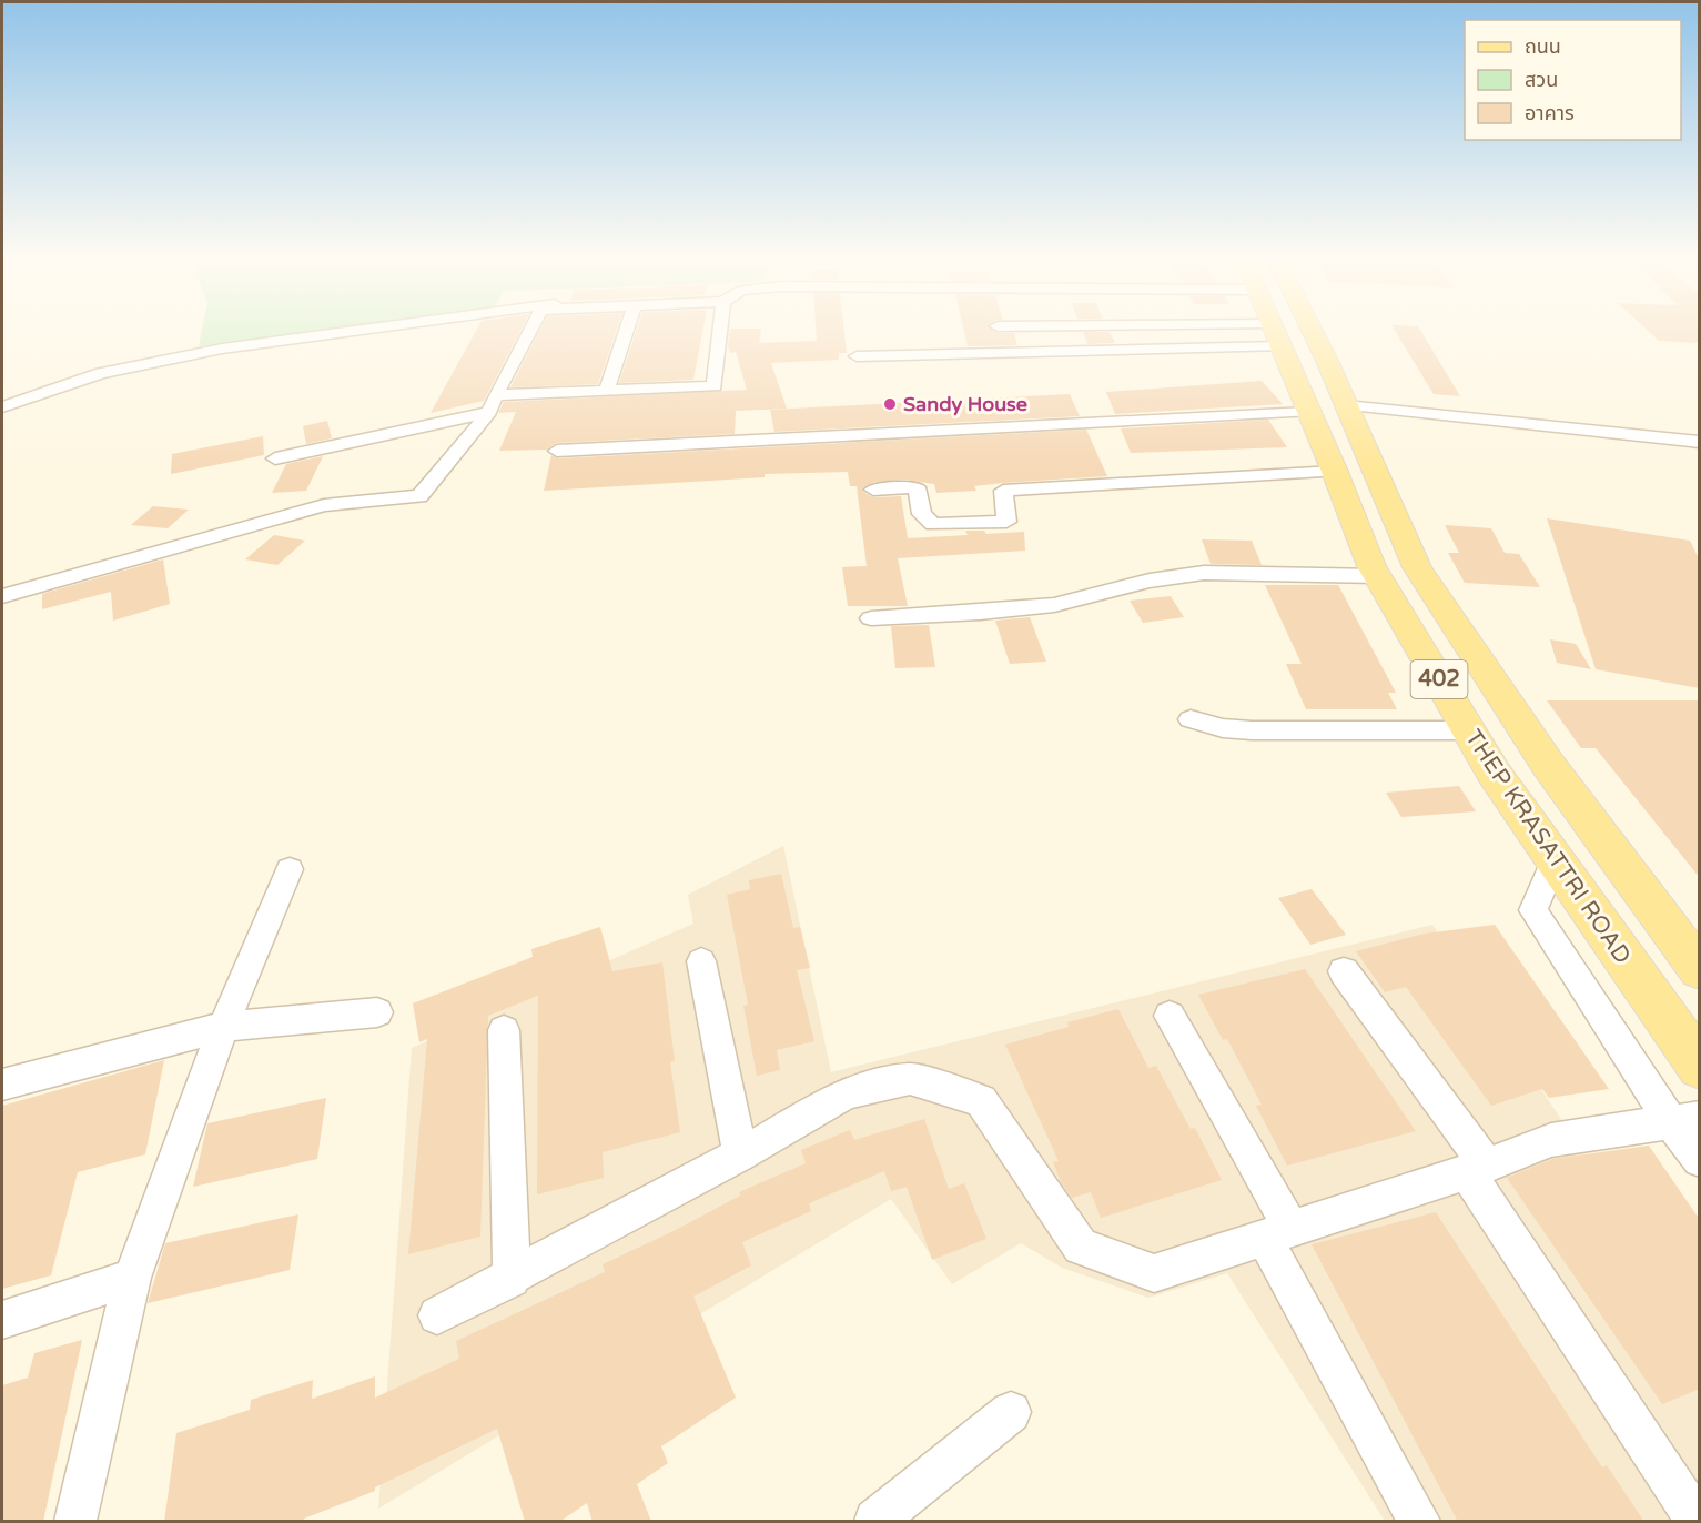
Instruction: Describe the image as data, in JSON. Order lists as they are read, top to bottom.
{
  "streets": {
    "main road": ["402", "THEP KRASATTRI ROAD"]
  },
  "places": ["Sandy House"],
  "legend": ["ถนน", "สวน", "อาคาร"]
}
